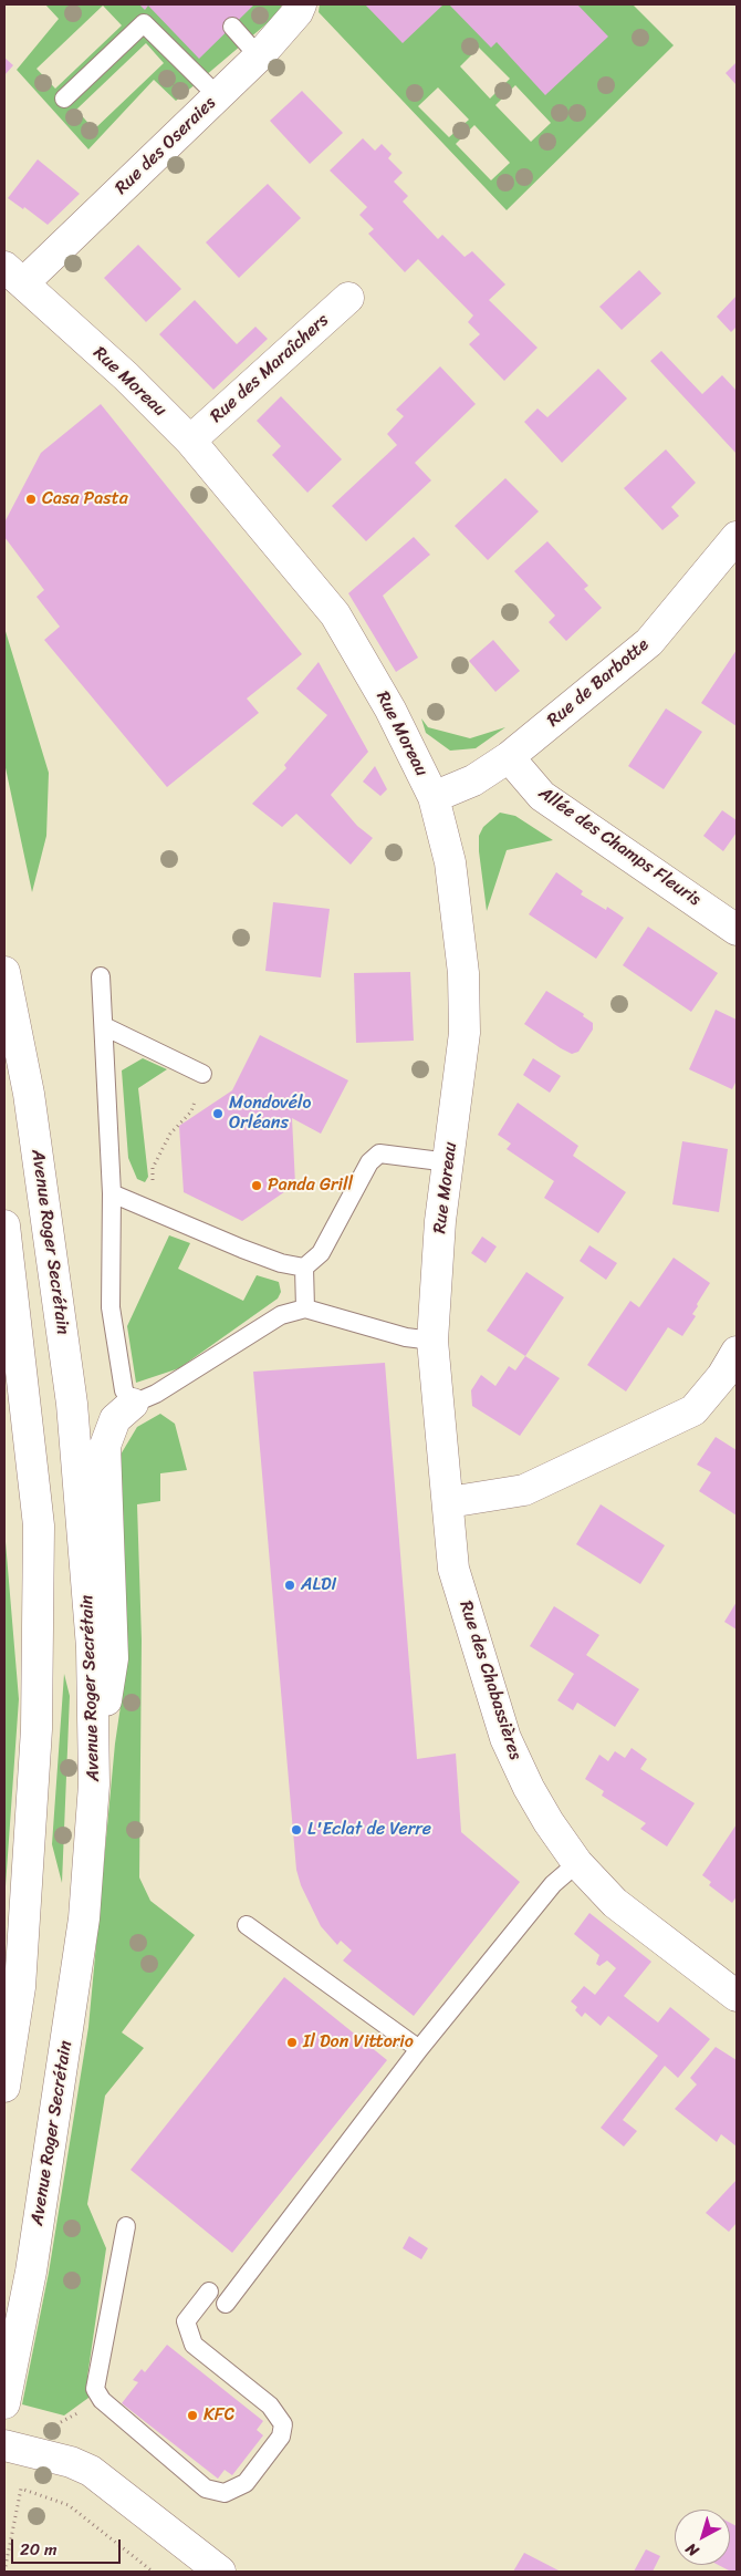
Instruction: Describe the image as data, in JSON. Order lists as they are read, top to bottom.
{
  "streets": {
    "street": [
      "Rue des Oseraies",
      "Rue des Maraîchers",
      "Rue Moreau",
      "Rue de Barbotte",
      "Allée des Champs Fleuris",
      "Avenue Roger Secrétain",
      "Rue des Chabassières"
    ]
  },
  "crossings": [
    ["Rue des Oseraies", "Rue Moreau"],
    ["Rue des Maraîchers", "Rue Moreau"],
    ["Rue Moreau", "Rue de Barbotte"],
    ["Rue Moreau", "Rue des Chabassières"],
    ["Rue de Barbotte", "Allée des Champs Fleuris"]
  ],
  "places": [
    "Casa Pasta",
    "Mondovélo Orléans",
    "Panda Grill",
    "ALDI",
    "L'Eclat de Verre",
    "Il Don Vittorio",
    "KFC"
  ],
  "scale_bar": "20 m",
  "north": "bottom left"
}
